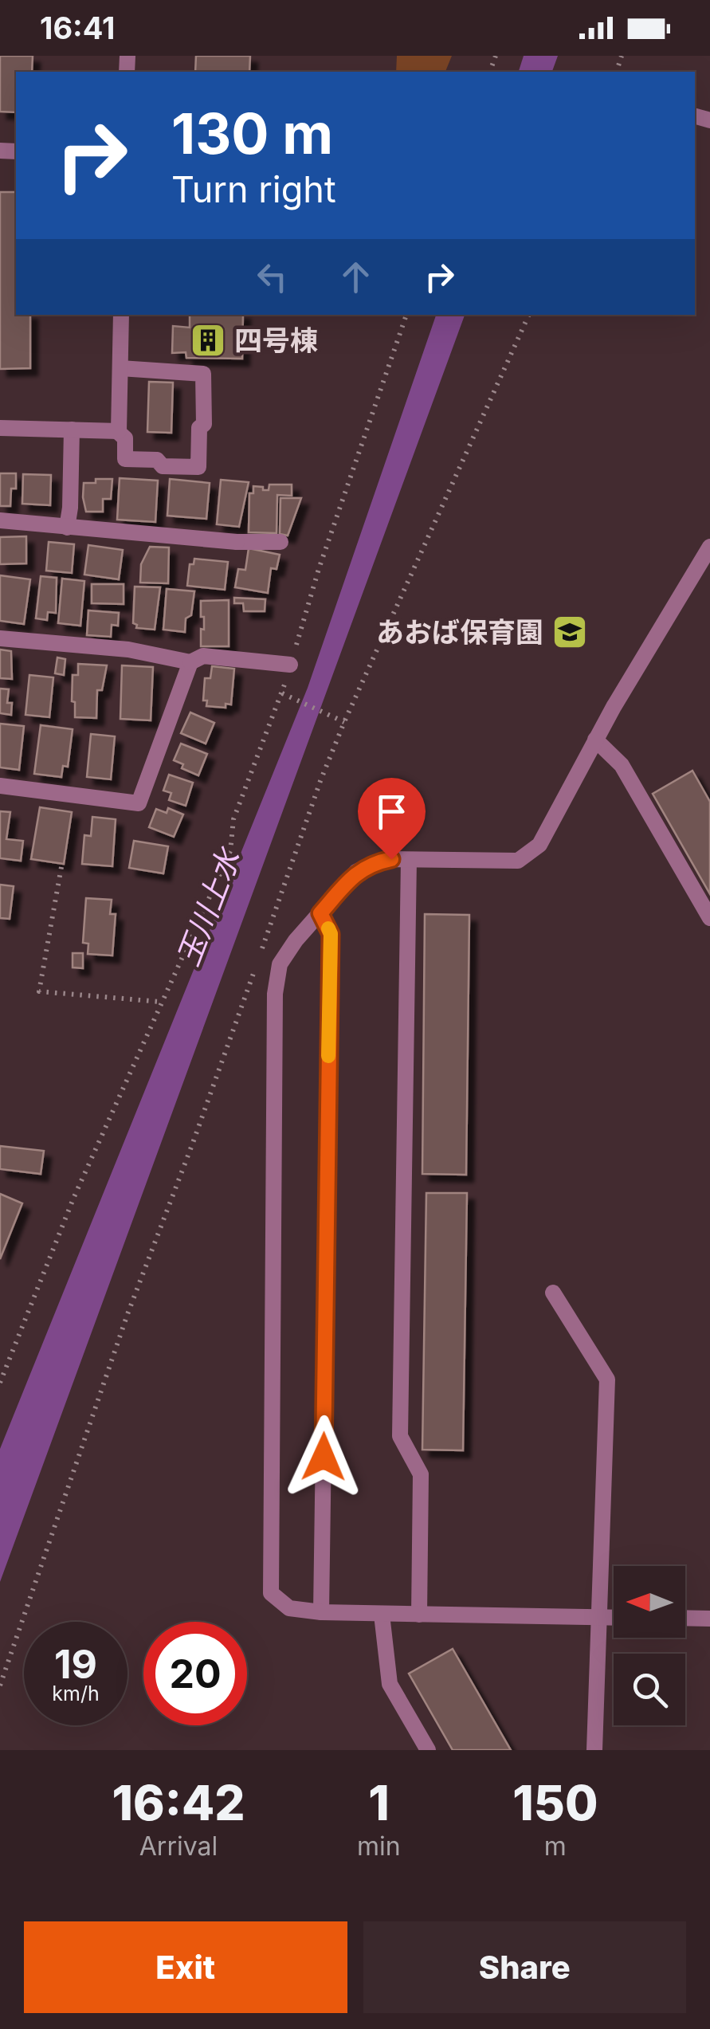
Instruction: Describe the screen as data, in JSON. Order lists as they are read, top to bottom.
{
  "water": ["玉川上水"],
  "places": {
    "building": ["四号棟"],
    "school or university": ["あおば保育園"]
  },
  "north": "left",
  "page": {
    "status": "16:41",
    "turn": ["130 m", "Turn right"],
    "speed": "19 km/h",
    "limit": "20",
    "eta": [
      "16:42",
      "Arrival",
      "1",
      "min",
      "150",
      "m"
    ],
    "buttons": ["Exit", "Share"]
  }
}
